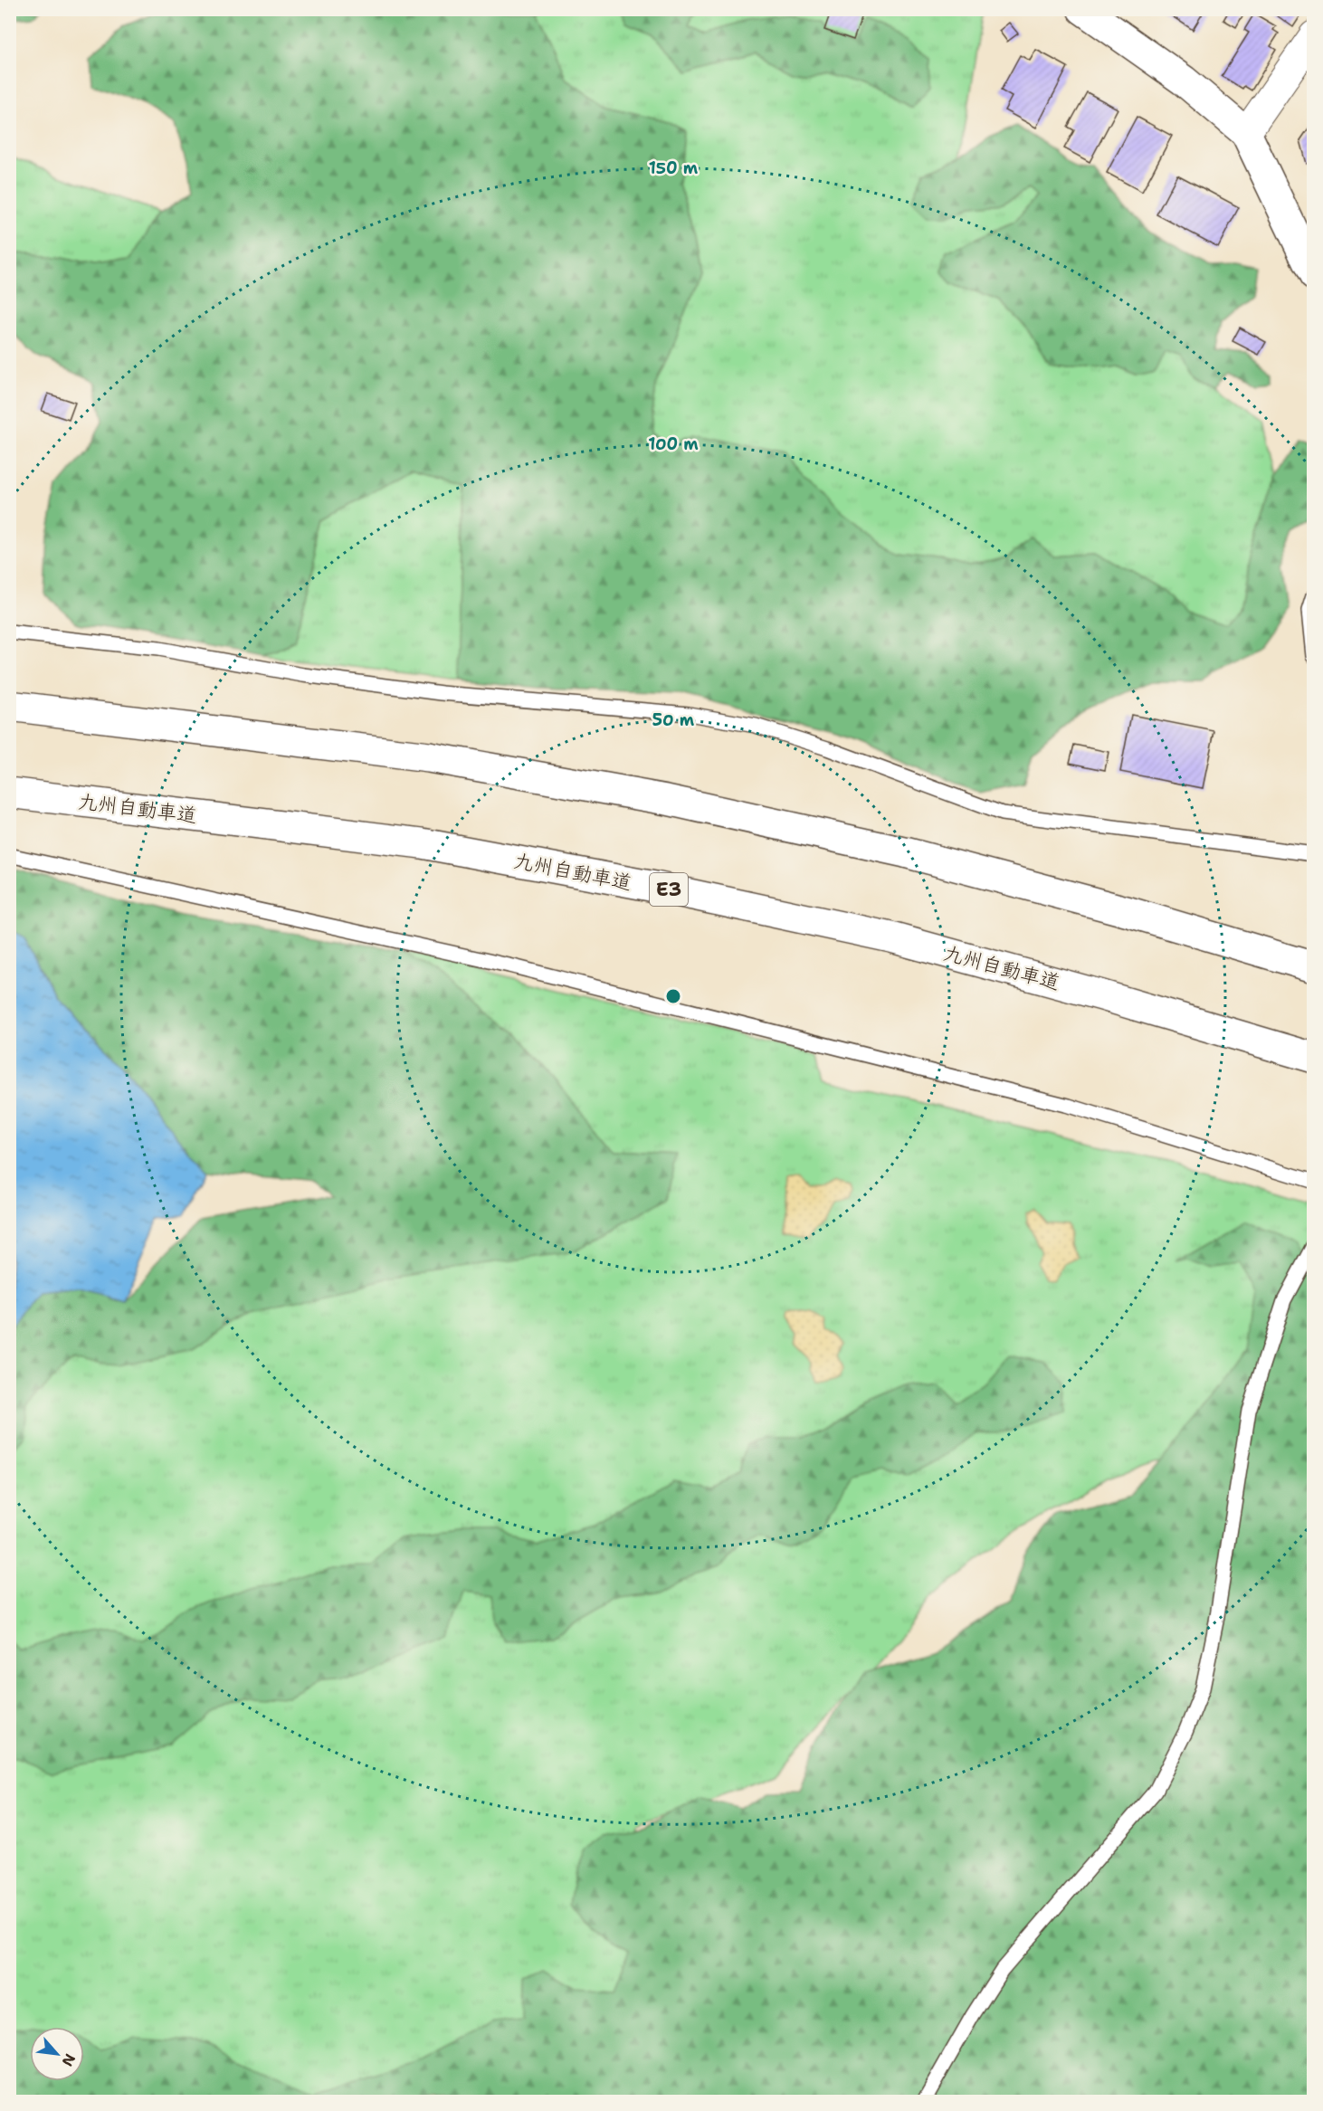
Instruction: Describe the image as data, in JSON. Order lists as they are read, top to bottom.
{
  "streets": {
    "main road": ["九州自動車道", "E3"]
  },
  "north": "bottom right",
  "rings": ["150 m", "100 m", "50 m"]
}
